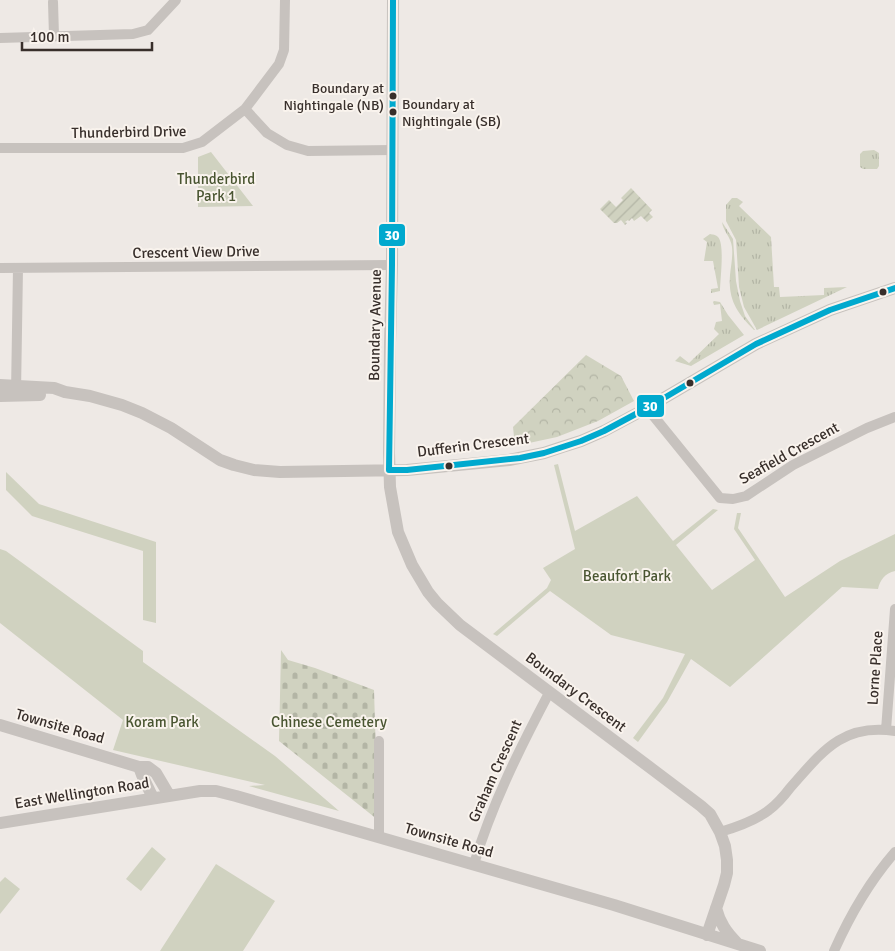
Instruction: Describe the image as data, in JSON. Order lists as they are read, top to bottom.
{
  "streets": {
    "street": [
      "Thunderbird Drive",
      "Crescent View Drive",
      "Boundary Avenue",
      "Dufferin Crescent",
      "Seafield Crescent",
      "Lorne Place",
      "Boundary Crescent",
      "Townsite Road",
      "Graham Crescent",
      "East Wellington Road"
    ]
  },
  "crossings": [
    ["Crescent View Drive", "Boundary Avenue"],
    ["Boundary Avenue", "Dufferin Crescent"],
    ["Boundary Avenue", "Boundary Crescent"],
    ["Dufferin Crescent", "Seafield Crescent"],
    ["Dufferin Crescent", "Boundary Crescent"],
    ["Boundary Crescent", "Townsite Road"],
    ["Boundary Crescent", "Graham Crescent"],
    ["Townsite Road", "Graham Crescent"],
    ["Townsite Road", "East Wellington Road"]
  ],
  "parks": [
    "Thunderbird Park 1",
    "Beaufort Park",
    "Koram Park",
    "Chinese Cemetery"
  ],
  "places": ["Boundary at Nightingale (NB)", "Boundary at Nightingale (SB)"],
  "lines": ["transit line 30"],
  "scale_bar": "100 m"
}
